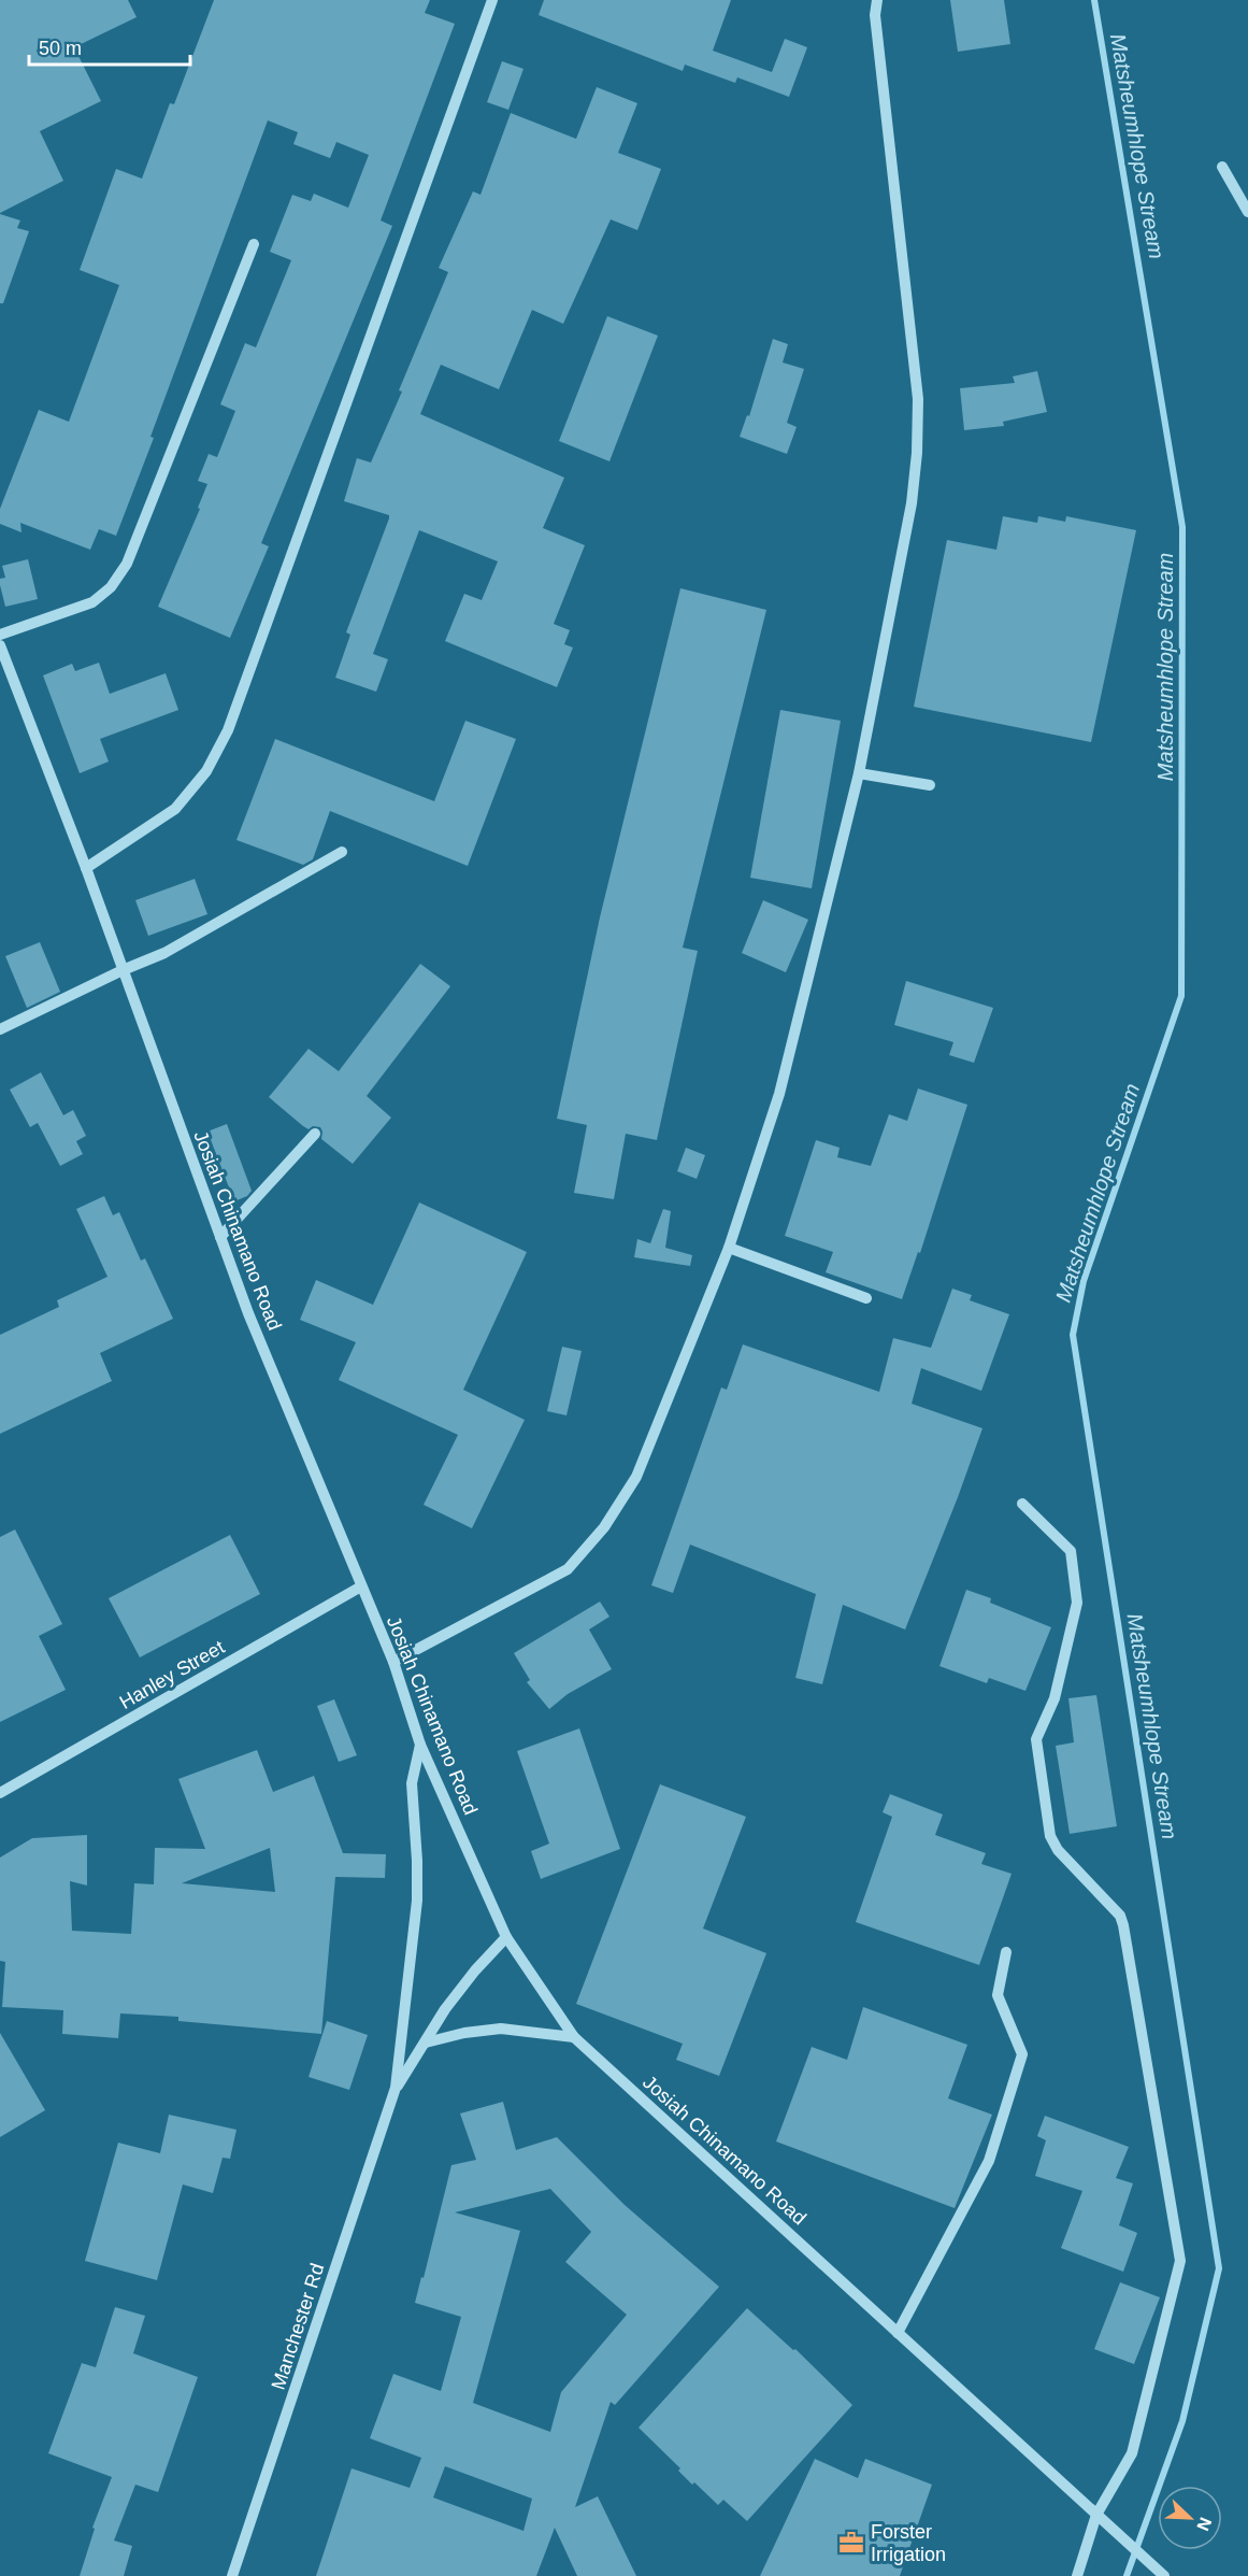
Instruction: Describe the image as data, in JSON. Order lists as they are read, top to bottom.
{
  "streets": {
    "street": ["Josiah Chinamano Road", "Hanley Street", "Manchester Rd"]
  },
  "crossings": [
    ["Josiah Chinamano Road", "Hanley Street"]
  ],
  "water": ["Matsheumhlope Stream"],
  "places": {
    "office": ["Forster Irrigation"]
  },
  "scale_bar": "50 m",
  "north": "bottom right"
}
